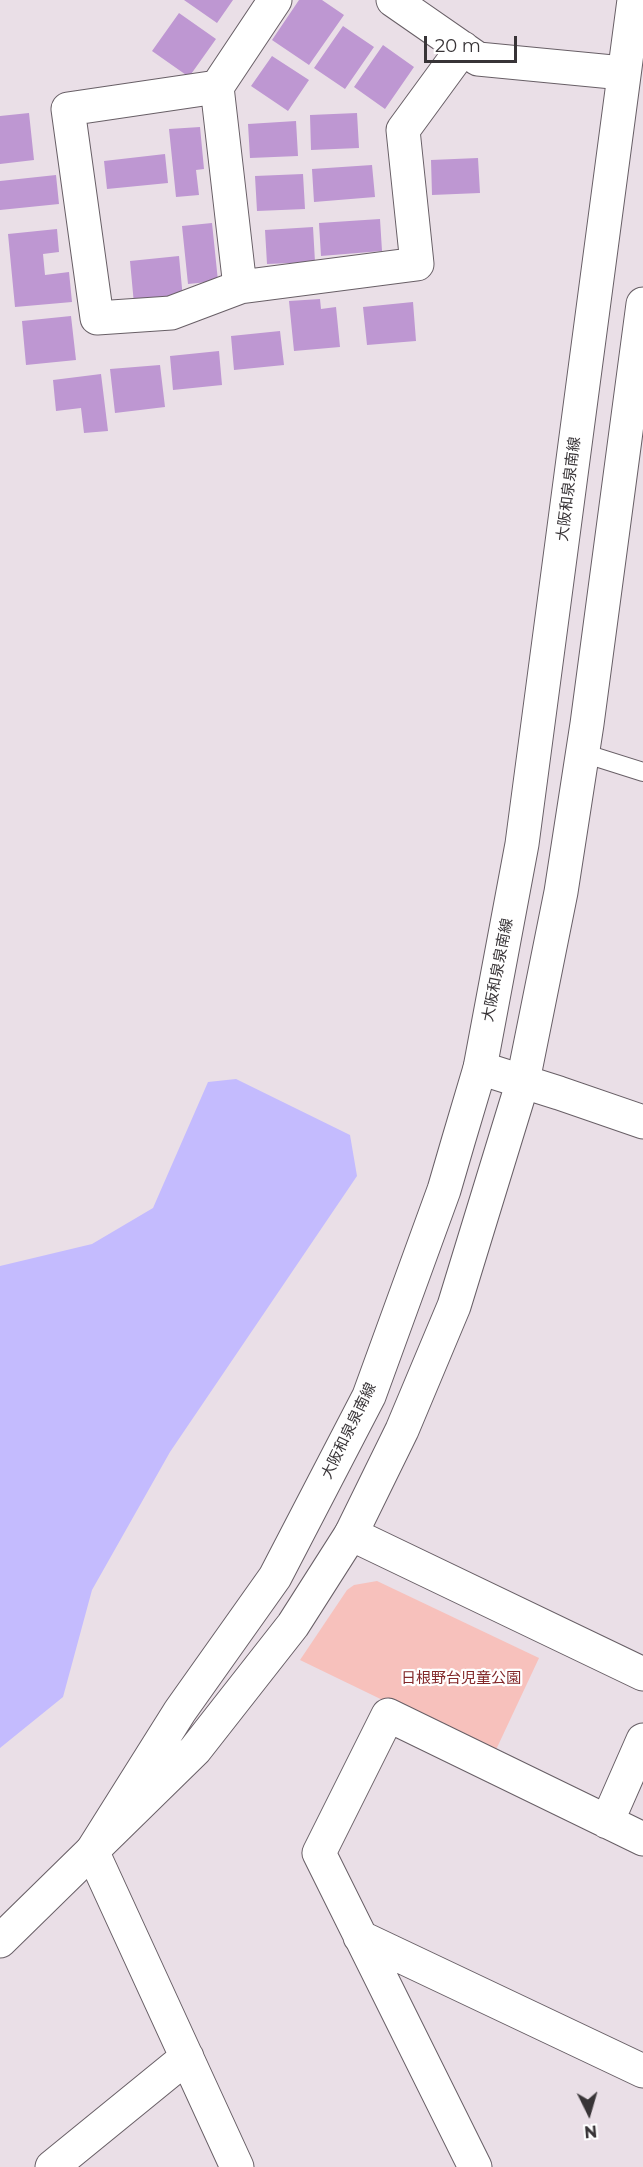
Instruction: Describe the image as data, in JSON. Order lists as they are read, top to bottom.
{
  "streets": {
    "main road": ["大阪和泉泉南線"]
  },
  "parks": ["日根野台児童公園"],
  "scale_bar": "20 m",
  "north": "bottom"
}
